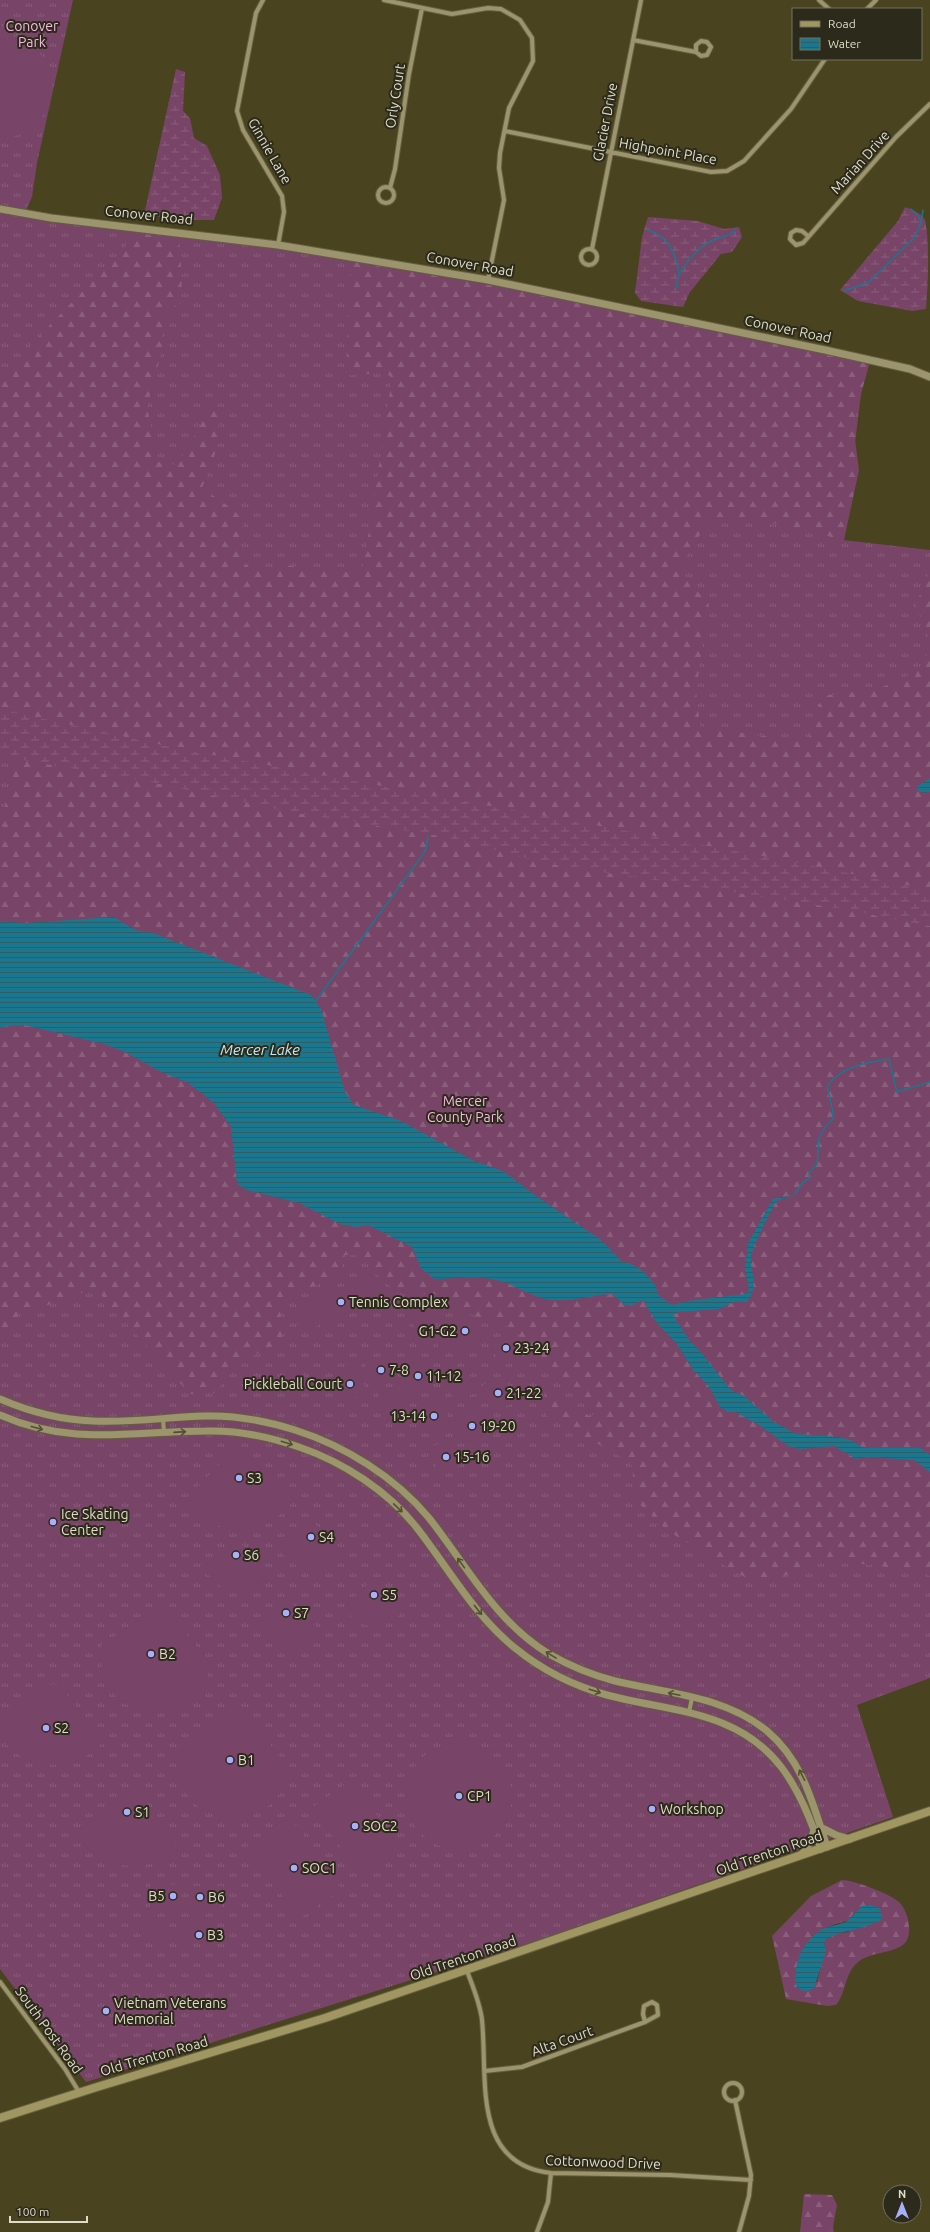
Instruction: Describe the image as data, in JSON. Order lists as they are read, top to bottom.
{
  "streets": {
    "main road": ["Old Trenton Road"],
    "street": [
      "Orly Court",
      "Glacier Drive",
      "Ginnie Lane",
      "Highpoint Place",
      "Marian Drive",
      "Conover Road",
      "South Post Road",
      "Alta Court",
      "Cottonwood Drive"
    ]
  },
  "crossings": [
    ["Glacier Drive", "Highpoint Place"],
    ["Ginnie Lane", "Conover Road"],
    ["Old Trenton Road", "South Post Road"],
    ["Old Trenton Road", "Cottonwood Drive"],
    ["Alta Court", "Cottonwood Drive"]
  ],
  "water": ["Mercer Lake"],
  "parks": ["Conover Park", "Mercer County Park"],
  "places": [
    "Tennis Complex",
    "G1-G2",
    "23-24",
    "7-8",
    "11-12",
    "Pickleball Court",
    "21-22",
    "13-14",
    "19-20",
    "15-16",
    "S3",
    "Ice Skating Center",
    "S4",
    "S6",
    "S5",
    "S7",
    "B2",
    "S2",
    "B1",
    "CP1",
    "Workshop",
    "S1",
    "SOC2",
    "SOC1",
    "B5",
    "B6",
    "B3",
    "Vietnam Veterans Memorial"
  ],
  "legend": ["Road", "Water"],
  "scale_bar": "100 m",
  "north": "top"
}
